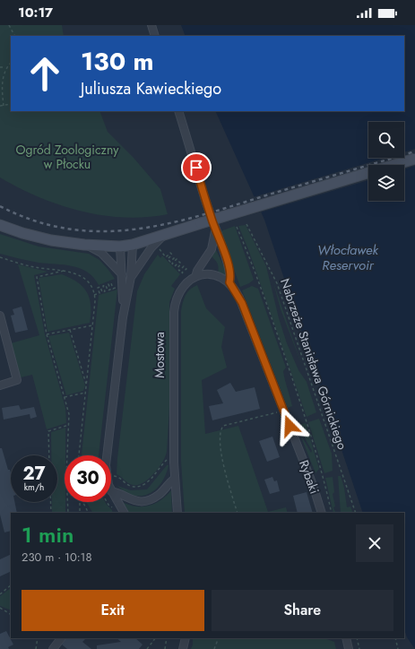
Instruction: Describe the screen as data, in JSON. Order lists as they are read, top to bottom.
{
  "streets": {
    "street": ["Mostowa", "Rybaki"],
    "path": ["Nabrzeże Stanisława Górnickiego"]
  },
  "water": ["Włocławek Reservoir"],
  "parks": ["Ogród Zoologiczny w Płocku"],
  "page": {
    "status": "10:17",
    "turn": ["130 m", "Juliusza Kawieckiego"],
    "speed": "27 km/h",
    "limit": "30",
    "heading": ["1 min", "230 m · 10:18"],
    "buttons": ["Exit", "Share"]
  }
}
